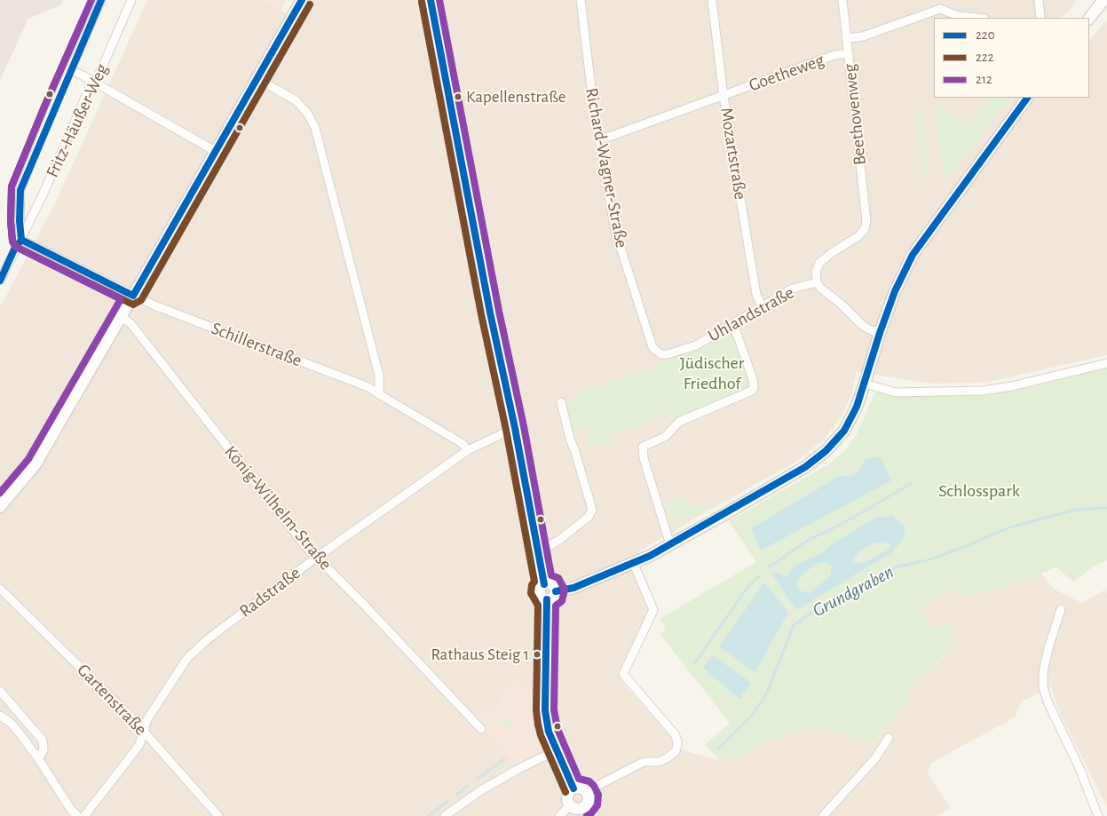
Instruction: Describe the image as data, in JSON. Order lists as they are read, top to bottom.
{
  "streets": {
    "street": [
      "Goetheweg",
      "Beethovenweg",
      "Fritz-Häußer-Weg",
      "Mozartstraße",
      "Richard-Wagner-Straße",
      "Uhlandstraße",
      "Schillerstraße",
      "König-Wilhelm-Straße",
      "Radstraße",
      "Gartenstraße"
    ]
  },
  "crossings": [
    ["Goetheweg", "Beethovenweg"],
    ["Goetheweg", "Mozartstraße"],
    ["Goetheweg", "Richard-Wagner-Straße"],
    ["Beethovenweg", "Uhlandstraße"],
    ["Mozartstraße", "Uhlandstraße"],
    ["Richard-Wagner-Straße", "Uhlandstraße"],
    ["Schillerstraße", "Radstraße"],
    ["König-Wilhelm-Straße", "Radstraße"],
    ["Radstraße", "Gartenstraße"]
  ],
  "water": ["Grundgraben"],
  "parks": ["Jüdischer Friedhof", "Schlosspark"],
  "places": ["Kapellenstraße", "Rathaus Steig 1"],
  "lines": ["transit line 220", "transit line 212", "transit line 222"],
  "legend": ["220", "222", "212"]
}
